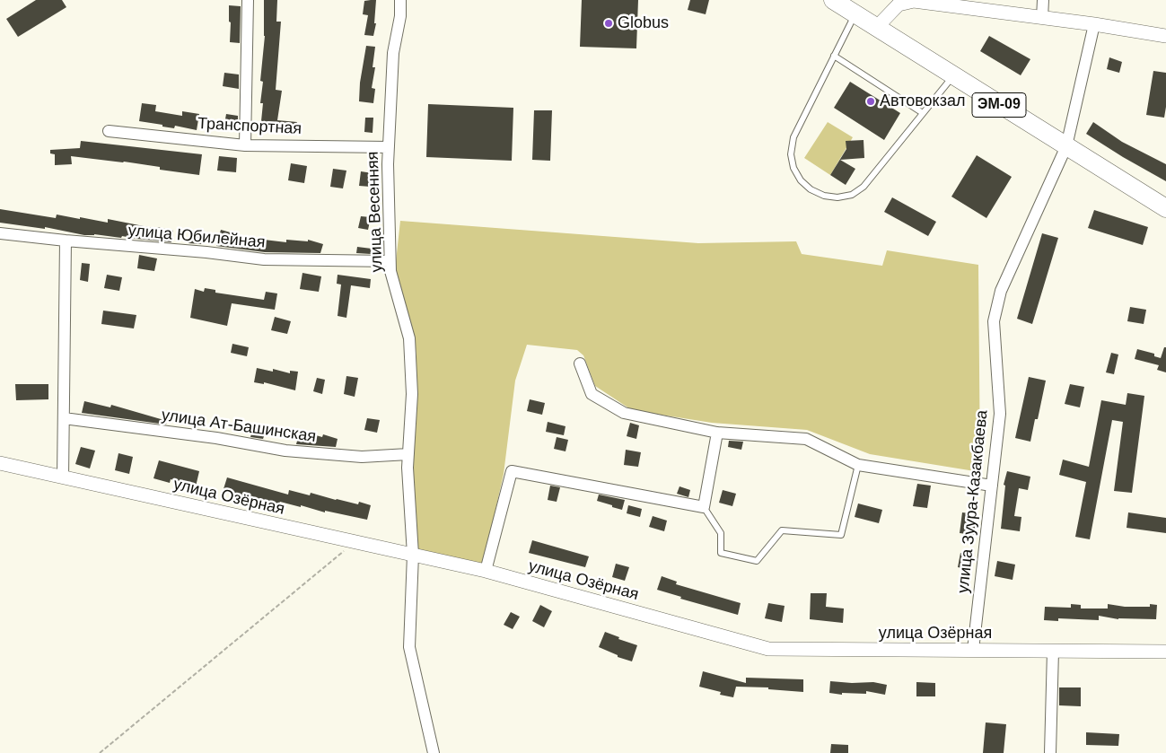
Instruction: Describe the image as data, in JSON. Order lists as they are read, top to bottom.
{
  "streets": {
    "highway": ["ЭМ-09"],
    "street": [
      "Транспортная",
      "улица Весенняя",
      "улица Юбилейная",
      "улица Ат-Башинская",
      "улица Озёрная",
      "улица Зуура-Казакбаева"
    ]
  },
  "crossings": [
    ["ЭМ-09", "улица Зуура-Казакбаева"],
    ["Транспортная", "улица Весенняя"],
    ["улица Весенняя", "улица Юбилейная"],
    ["улица Весенняя", "улица Ат-Башинская"],
    ["улица Весенняя", "улица Озёрная"],
    ["улица Озёрная", "улица Зуура-Казакбаева"]
  ],
  "places": ["Globus", "Автовокзал"]
}
